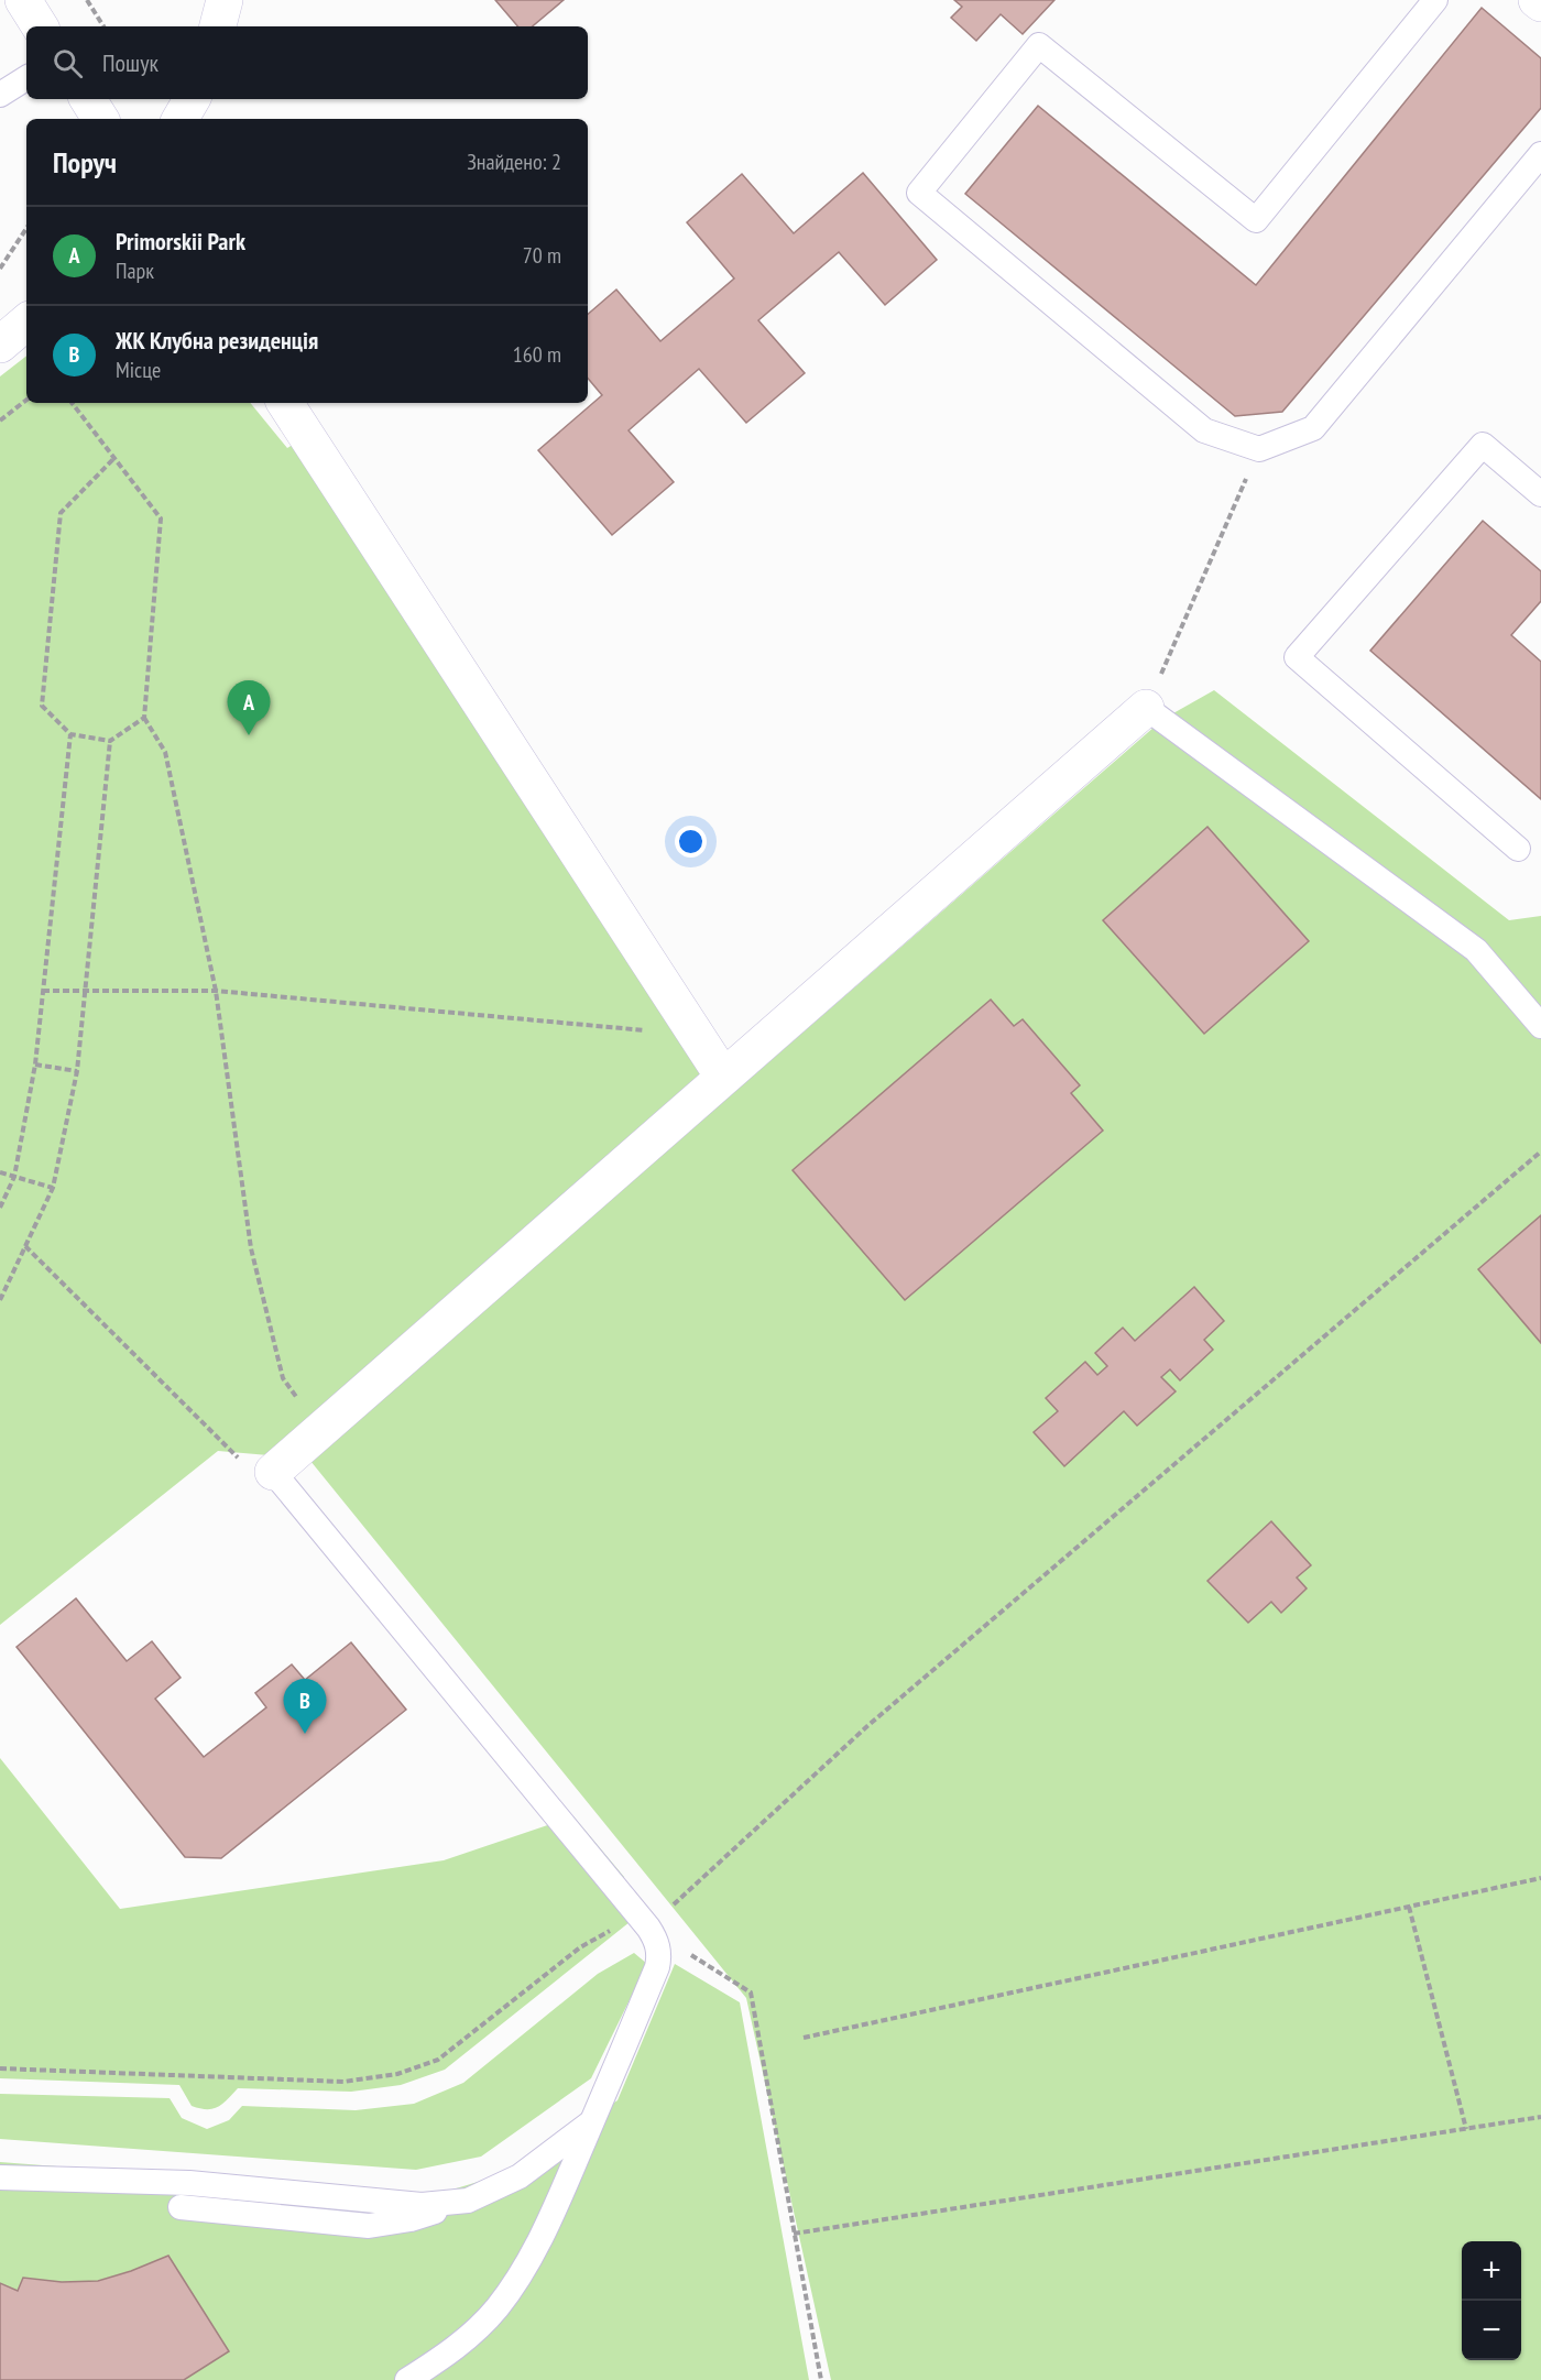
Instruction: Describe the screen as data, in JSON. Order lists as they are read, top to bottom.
{
  "page": {
    "search": "Пошук",
    "heading": ["Поруч", "Знайдено: 2"],
    "list": [
      {
        "mark": "A",
        "name": "Primorskii Park",
        "note": "Парк",
        "value": "70 m"
      },
      {
        "mark": "B",
        "name": "ЖК Клубна резиденція",
        "note": "Місце",
        "value": "160 m"
      }
    ],
    "pins": ["A", "B"],
    "map_buttons": ["+", "−"]
  }
}
